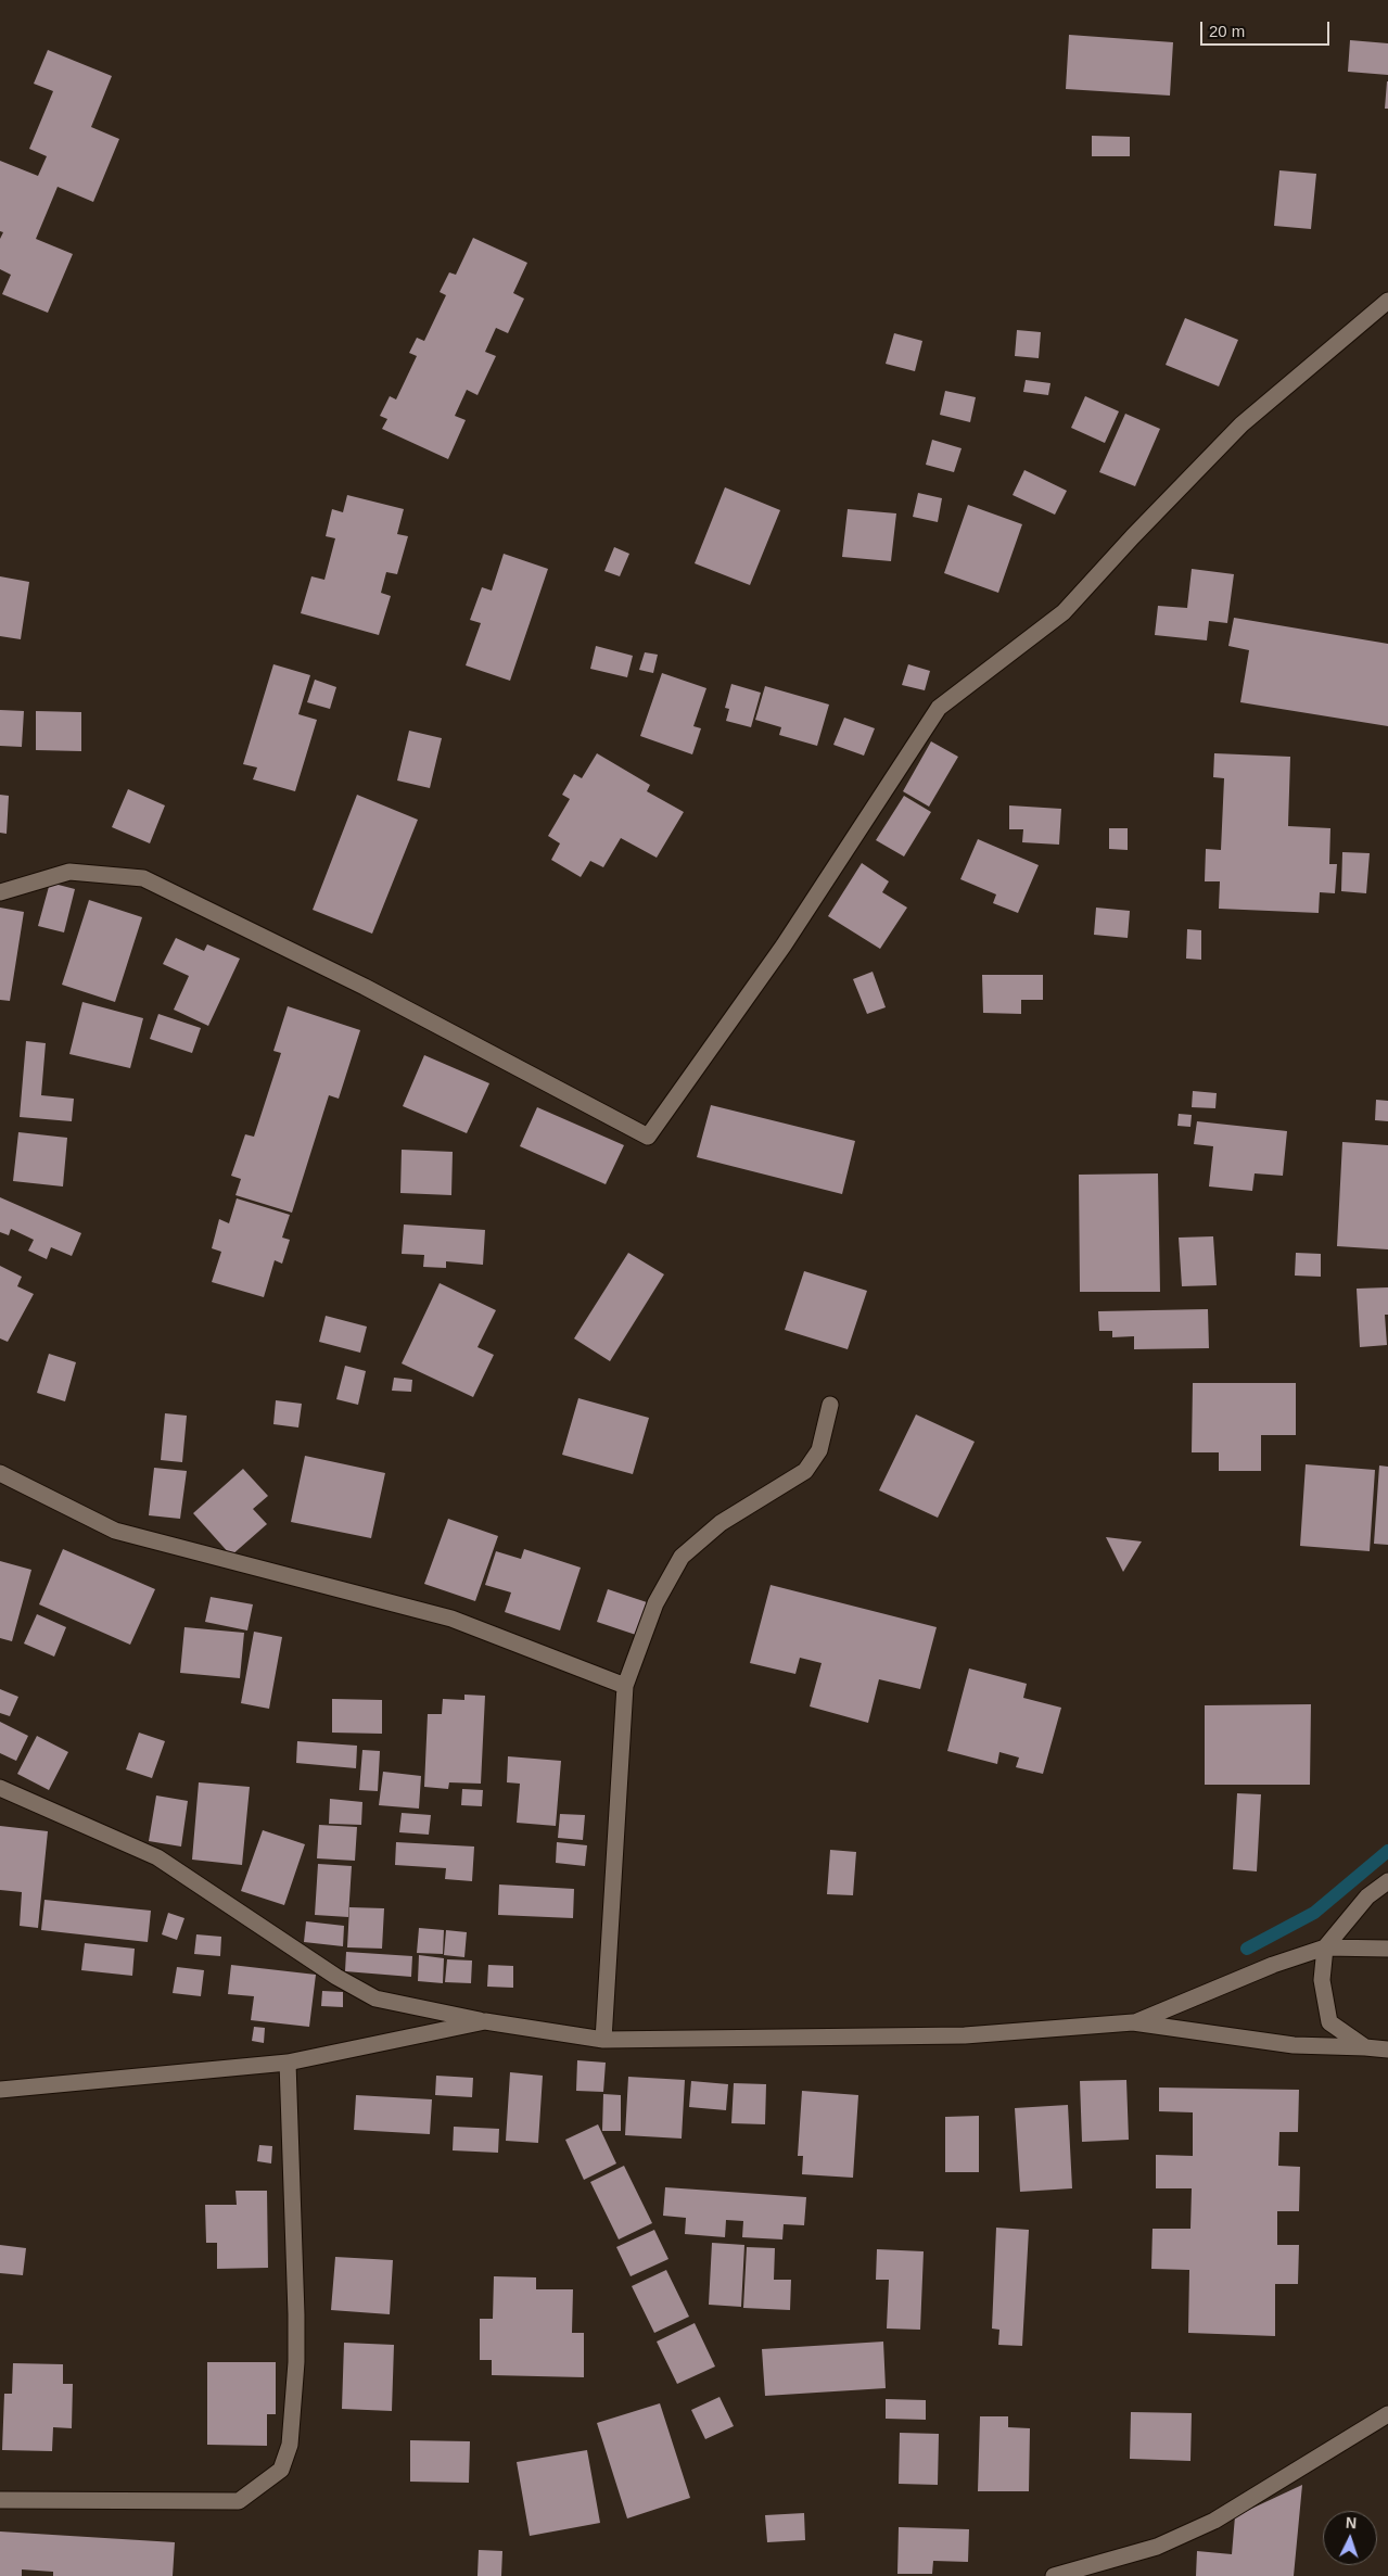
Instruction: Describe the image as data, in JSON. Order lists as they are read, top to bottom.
{
  "scale_bar": "20 m",
  "north": "top"
}
